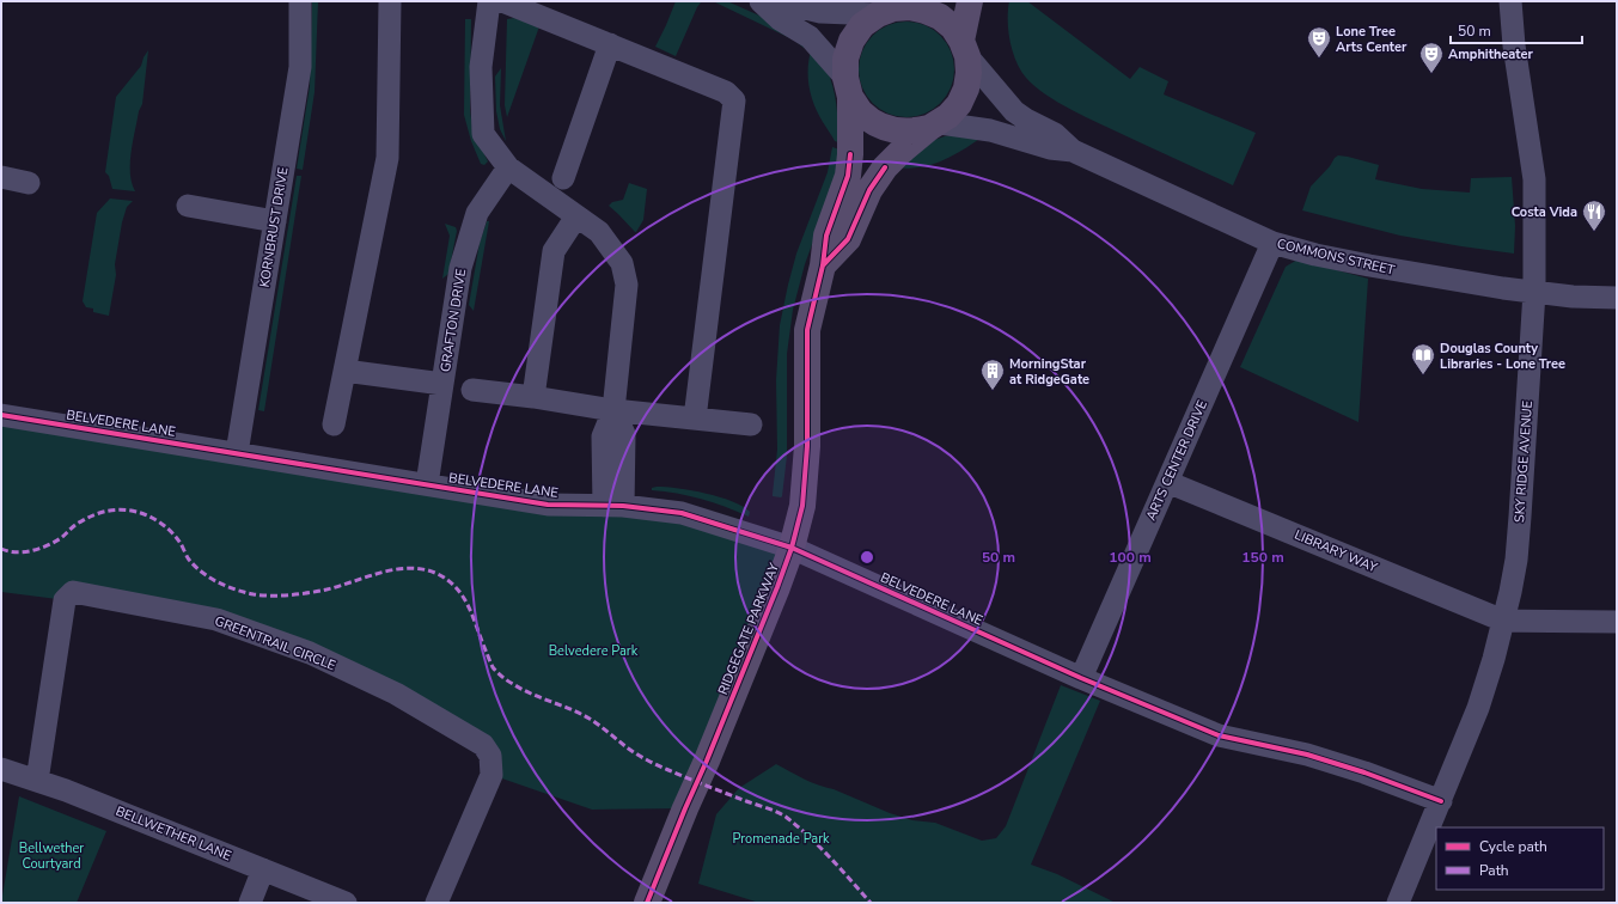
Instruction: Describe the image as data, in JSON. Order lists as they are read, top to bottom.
{
  "streets": {
    "main road": ["RIDGEGATE PARKWAY"],
    "street": [
      "KORNBRUST DRIVE",
      "COMMONS STREET",
      "GRAFTON DRIVE",
      "BELVEDERE LANE",
      "ARTS CENTER DRIVE",
      "SKY RIDGE AVENUE",
      "LIBRARY WAY",
      "GREENTRAIL CIRCLE",
      "BELLWETHER LANE"
    ]
  },
  "crossings": [
    ["KORNBRUST DRIVE", "BELVEDERE LANE"],
    ["COMMONS STREET", "ARTS CENTER DRIVE"],
    ["COMMONS STREET", "SKY RIDGE AVENUE"],
    ["COMMONS STREET", "RIDGEGATE PARKWAY"],
    ["GRAFTON DRIVE", "BELVEDERE LANE"],
    ["BELVEDERE LANE", "ARTS CENTER DRIVE"],
    ["BELVEDERE LANE", "SKY RIDGE AVENUE"],
    ["BELVEDERE LANE", "RIDGEGATE PARKWAY"],
    ["ARTS CENTER DRIVE", "LIBRARY WAY"],
    ["SKY RIDGE AVENUE", "LIBRARY WAY"],
    ["GREENTRAIL CIRCLE", "BELLWETHER LANE"]
  ],
  "parks": ["Belvedere Park", "Promenade Park", "Bellwether Courtyard"],
  "places": {
    "theatre": ["Lone Tree Arts Center", "Amphitheater"],
    "restaurant": ["Costa Vida"],
    "library": ["Douglas County Libraries - Lone Tree"],
    "building": ["MorningStar at RidgeGate"]
  },
  "legend": ["Cycle path", "Path"],
  "scale_bar": "50 m",
  "rings": ["50 m", "100 m", "150 m"]
}
